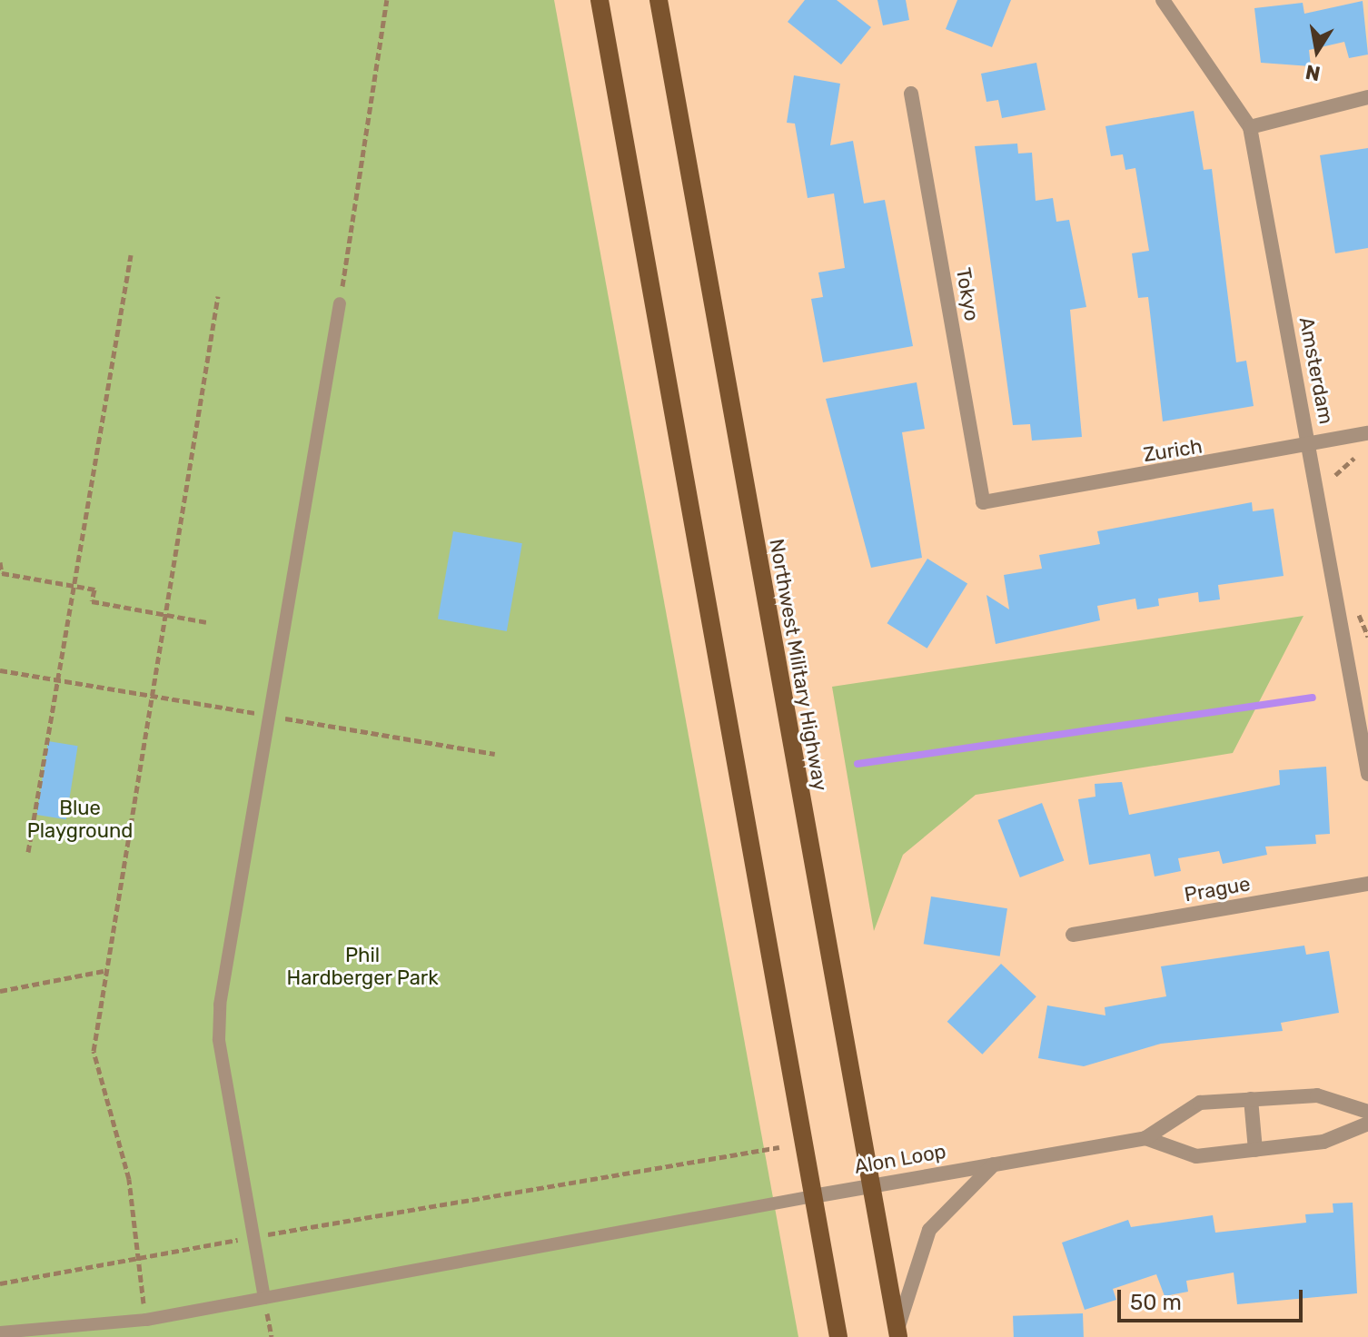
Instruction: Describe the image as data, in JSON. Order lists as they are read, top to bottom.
{
  "streets": {
    "main road": ["Northwest Military Highway"],
    "street": [
      "Tokyo",
      "Amsterdam",
      "Zurich",
      "Prague",
      "Alon Loop"
    ]
  },
  "crossings": [
    ["Tokyo", "Zurich"],
    ["Amsterdam", "Zurich"],
    ["Northwest Military Highway", "Alon Loop"]
  ],
  "parks": ["Blue Playground", "Phil Hardberger Park"],
  "scale_bar": "50 m",
  "north": "bottom"
}
